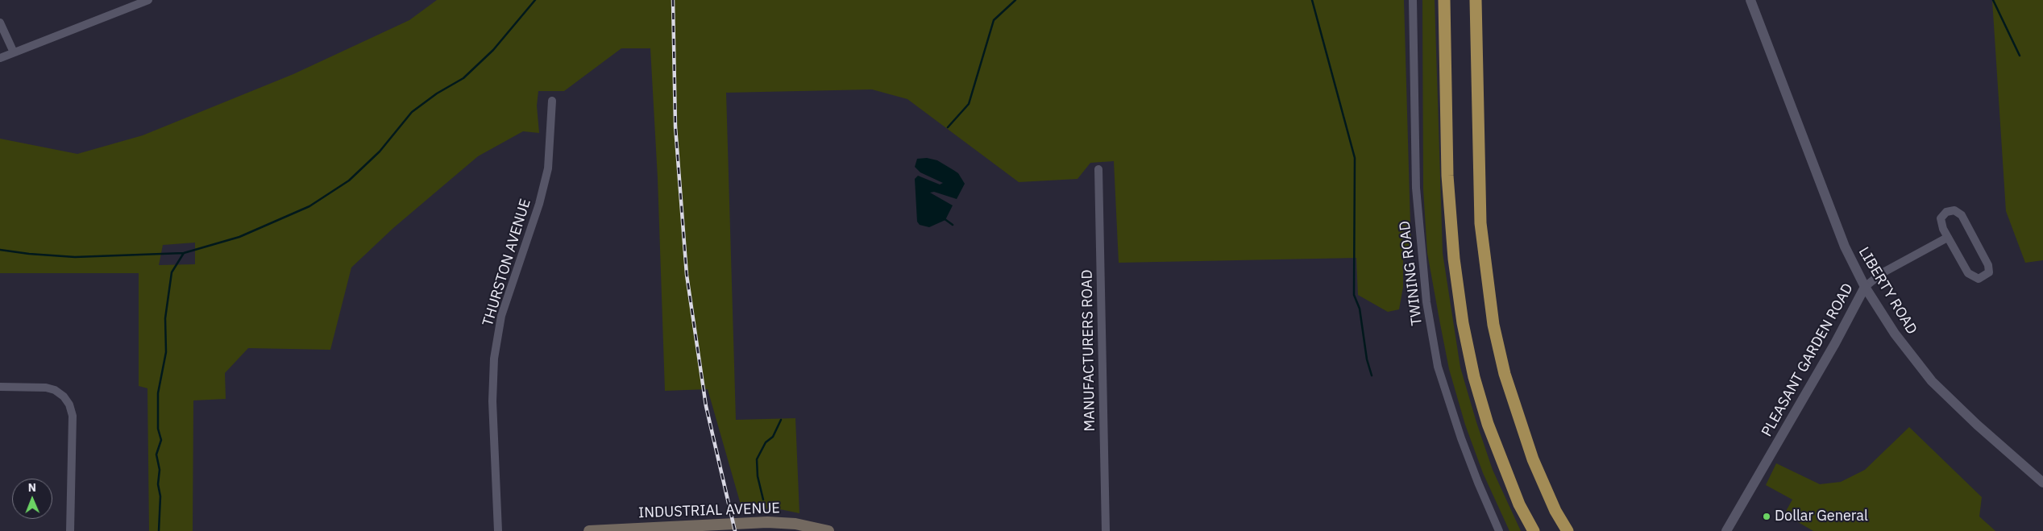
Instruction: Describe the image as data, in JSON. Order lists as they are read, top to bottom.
{
  "streets": {
    "main road": ["INDUSTRIAL AVENUE"],
    "street": [
      "THURSTON AVENUE",
      "TWINING ROAD",
      "LIBERTY ROAD",
      "MANUFACTURERS ROAD",
      "PLEASANT GARDEN ROAD"
    ]
  },
  "crossings": [
    ["LIBERTY ROAD", "PLEASANT GARDEN ROAD"]
  ],
  "places": ["Dollar General"],
  "north": "top"
}
